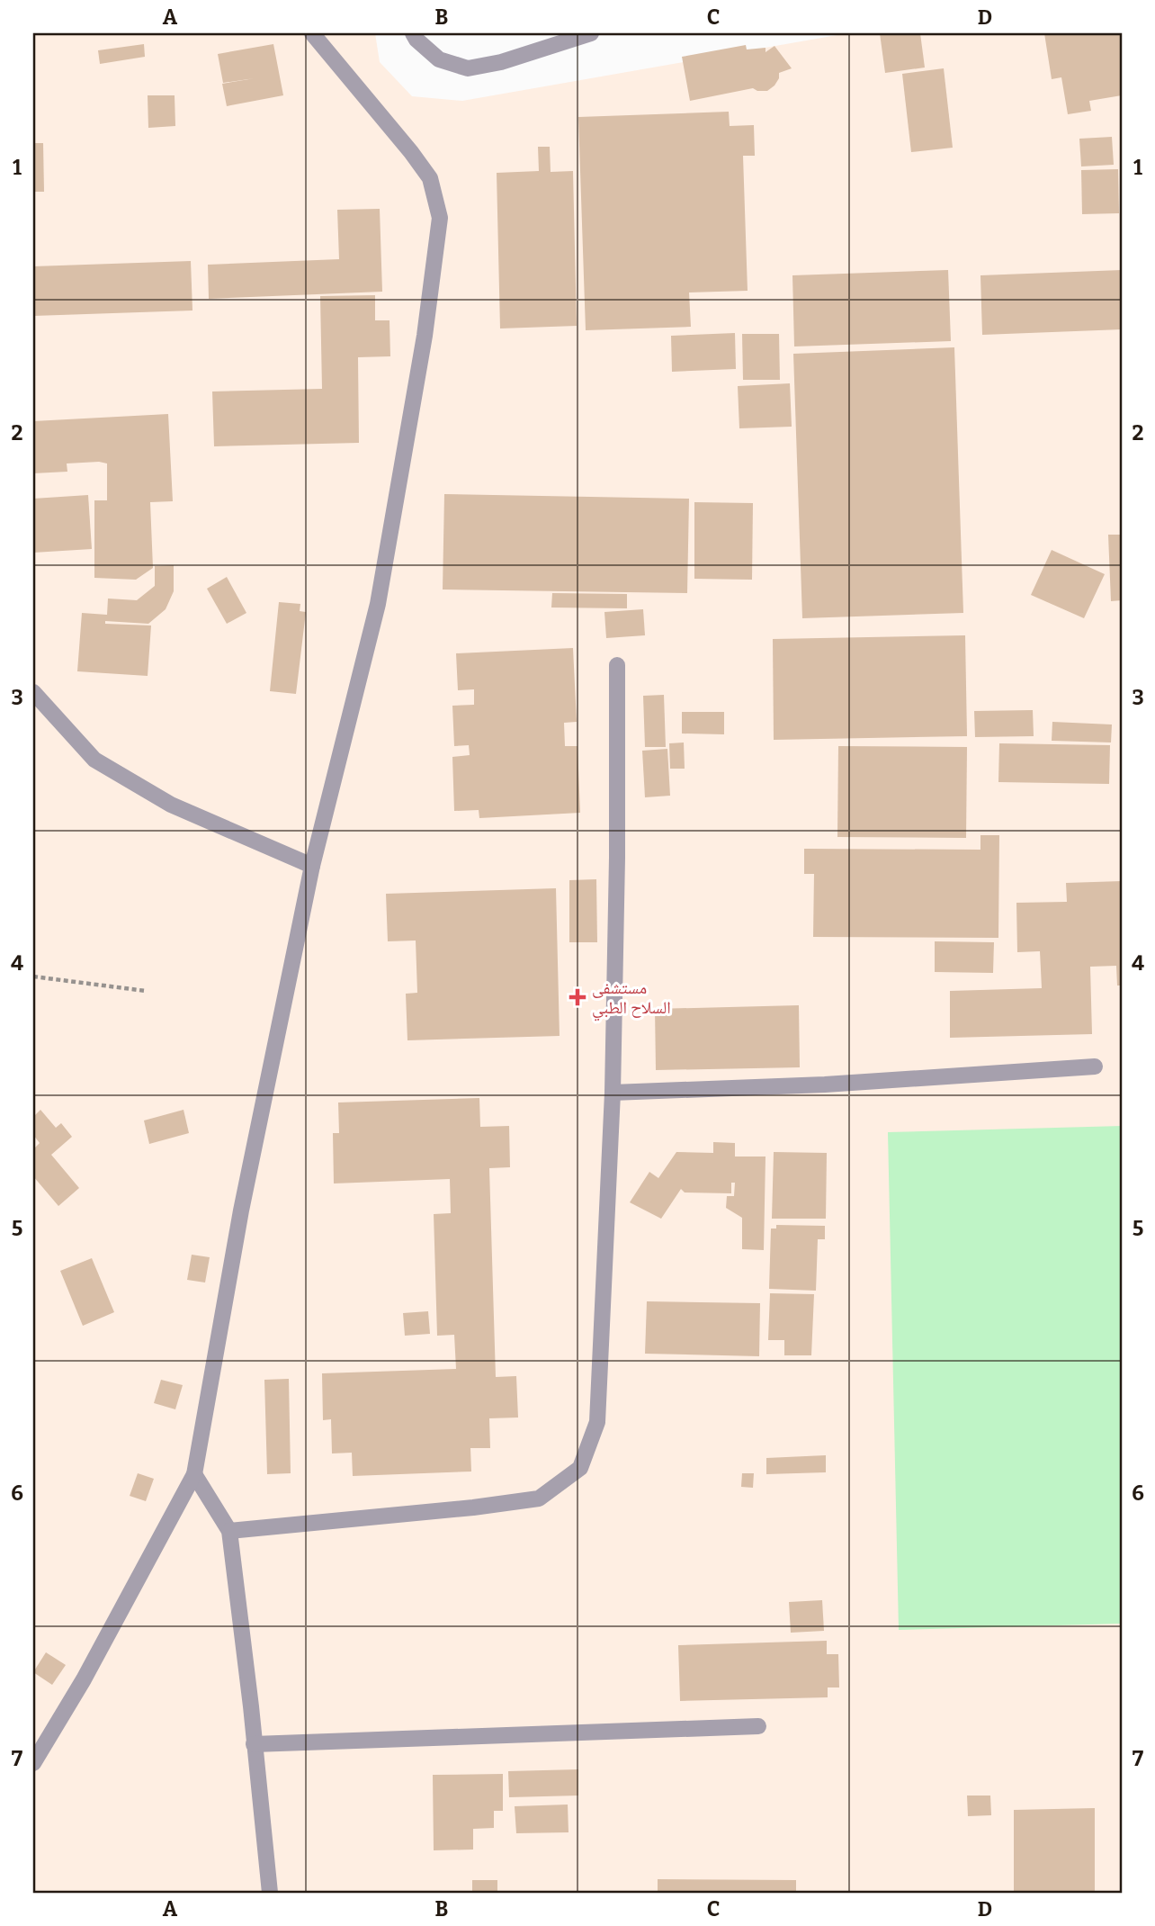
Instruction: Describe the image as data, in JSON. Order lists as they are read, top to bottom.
{
  "places": {
    "health": ["مستشفى السلاح الطبي"]
  },
  "grid": {
    "columns": [
      "A",
      "B",
      "C",
      "D"
    ],
    "rows": [
      "1",
      "2",
      "3",
      "4",
      "5",
      "6",
      "7"
    ]
  }
}
